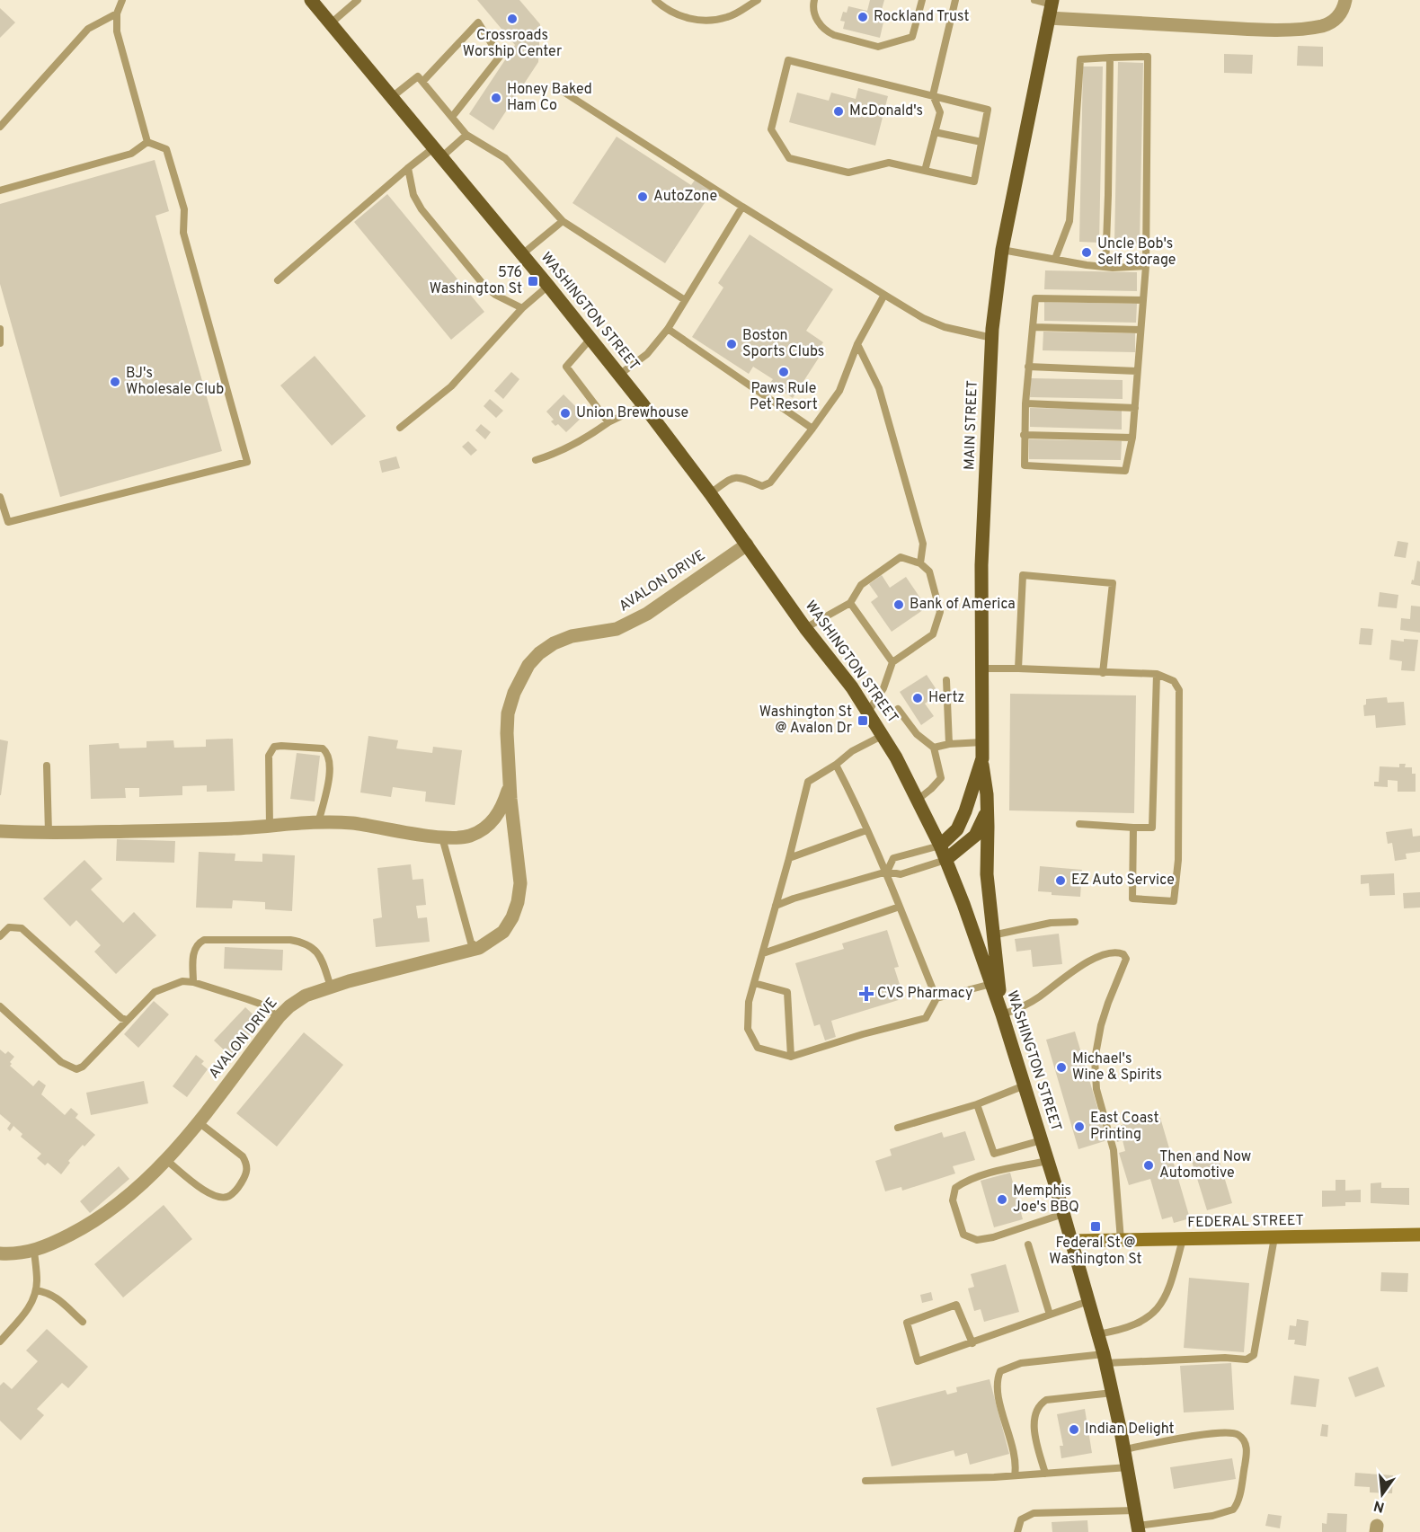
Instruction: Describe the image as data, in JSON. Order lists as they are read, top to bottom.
{
  "streets": {
    "main road": ["WASHINGTON STREET", "MAIN STREET"],
    "street": ["AVALON DRIVE", "FEDERAL STREET"]
  },
  "crossings": [
    ["WASHINGTON STREET", "MAIN STREET"],
    ["WASHINGTON STREET", "AVALON DRIVE"],
    ["WASHINGTON STREET", "FEDERAL STREET"]
  ],
  "places": {
    "other": [
      "Rockland Trust",
      "Crossroads Worship Center",
      "Honey Baked Ham Co",
      "McDonald's",
      "AutoZone",
      "Uncle Bob's Self Storage",
      "Boston Sports Clubs",
      "Paws Rule Pet Resort",
      "BJ's Wholesale Club",
      "Union Brewhouse",
      "Bank of America",
      "Hertz",
      "EZ Auto Service",
      "Michael's Wine & Spirits",
      "East Coast Printing",
      "Then and Now Automotive",
      "Memphis Joe's BBQ",
      "Indian Delight"
    ],
    "transit": ["576 Washington St", "Washington St @ Avalon Dr", "Federal St @ Washington St"],
    "health": ["CVS Pharmacy"]
  },
  "north": "bottom"
}
